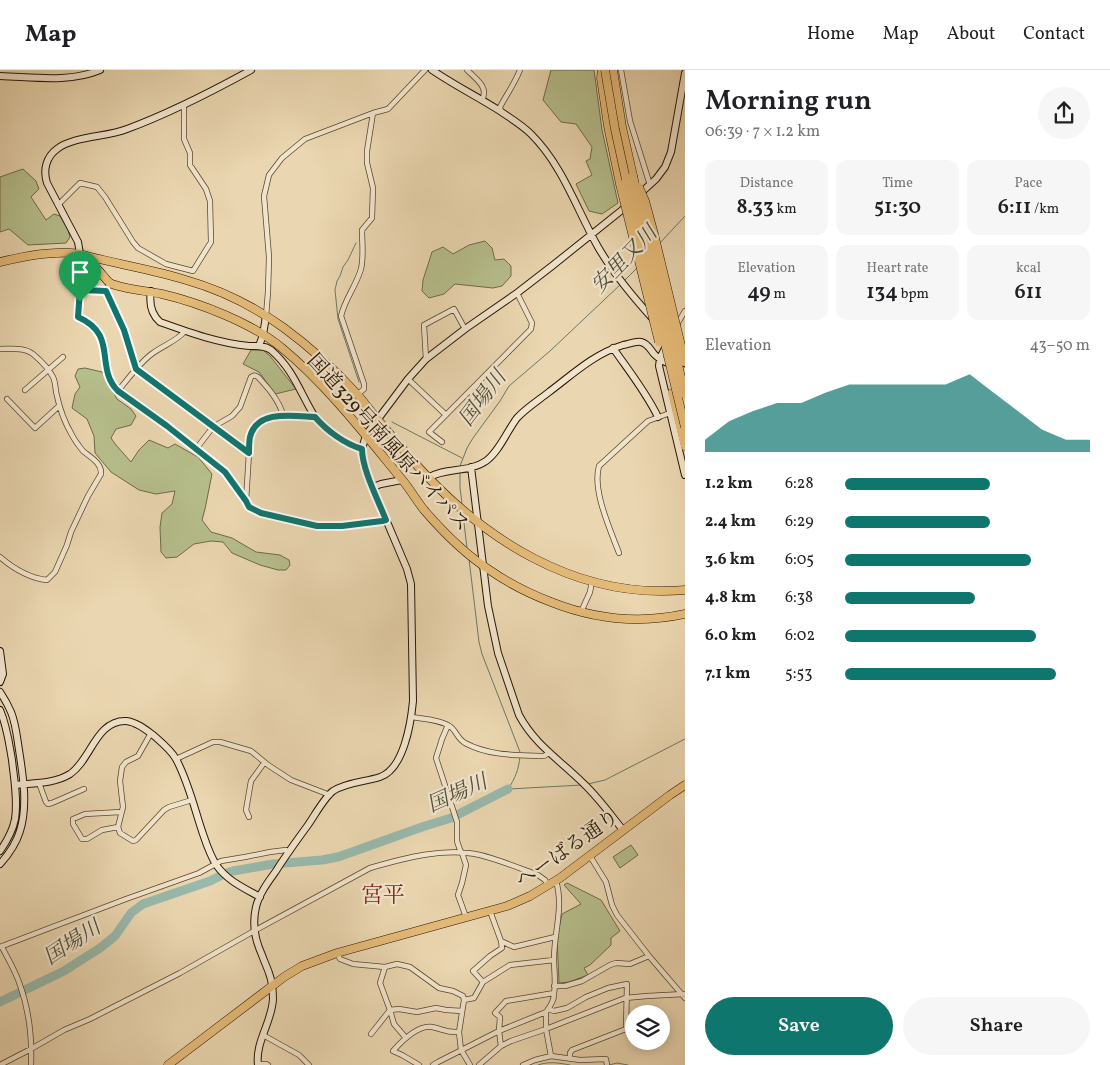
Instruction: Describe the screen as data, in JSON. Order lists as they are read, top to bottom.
{
  "streets": {
    "highway": ["国道329号南風原バイパス", "へーばる通り"]
  },
  "districts": ["宮平"],
  "water": ["安里又川", "国場川"],
  "page": {
    "header": "Map",
    "nav": [
      "Home",
      "Map",
      "About",
      "Contact"
    ],
    "heading": ["Morning run", "06:39 · 7 × 1.2 km"],
    "stats": [
      ["Distance", "8.33 km"],
      ["Time", "51:30"],
      ["Pace", "6:11 /km"],
      ["Elevation", "49 m"],
      ["Heart rate", "134 bpm"],
      ["kcal", "611"]
    ],
    "chart": ["Elevation", "43–50 m"],
    "list": [
      {
        "name": "1.2 km",
        "note": "6:28"
      },
      {
        "name": "2.4 km",
        "note": "6:29"
      },
      {
        "name": "3.6 km",
        "note": "6:05"
      },
      {
        "name": "4.8 km",
        "note": "6:38"
      },
      {
        "name": "6.0 km",
        "note": "6:02"
      },
      {
        "name": "7.1 km",
        "note": "5:53"
      }
    ],
    "buttons": ["Save", "Share"]
  }
}
